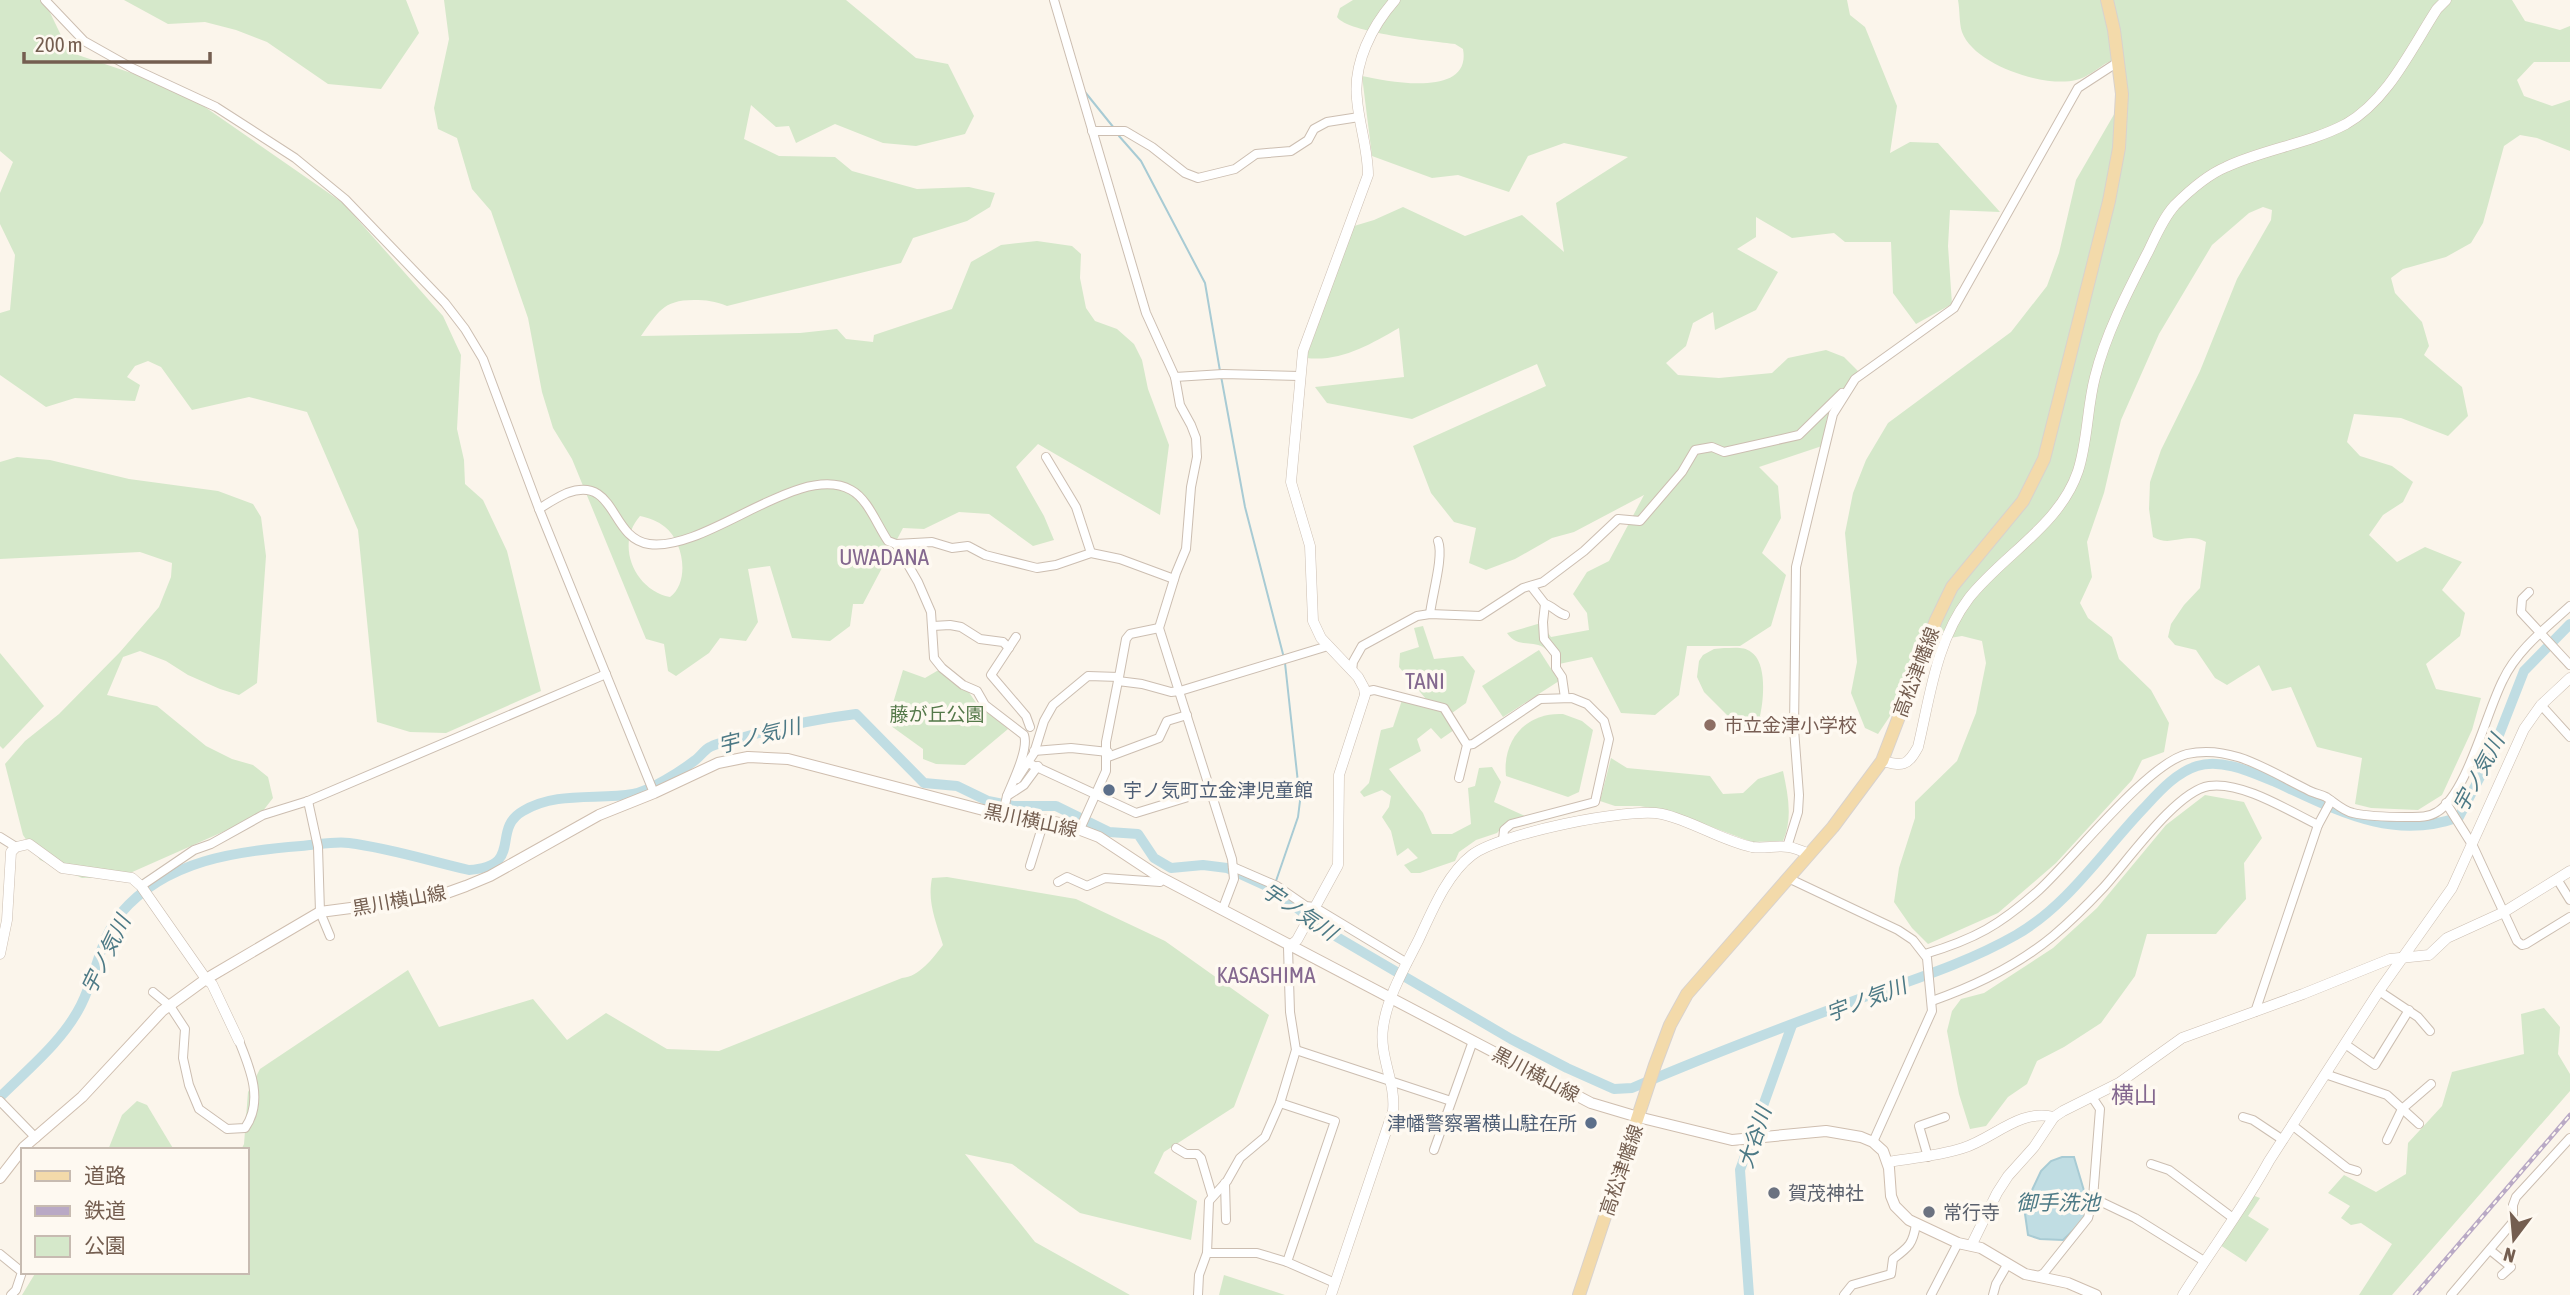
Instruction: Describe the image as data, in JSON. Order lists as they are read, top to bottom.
{
  "streets": {
    "main road": ["高松津幡線", "黒川横山線"]
  },
  "crossings": [
    ["高松津幡線", "黒川横山線"]
  ],
  "districts": [
    "UWADANA",
    "TANI",
    "KASASHIMA",
    "横山"
  ],
  "water": ["宇ノ気川", "大谷川", "御手洗池"],
  "parks": ["藤が丘公園"],
  "places": [
    "市立金津小学校",
    "宇ノ気町立金津児童館",
    "津幡警察署横山駐在所",
    "賀茂神社",
    "常行寺"
  ],
  "legend": ["道路", "鉄道", "公園"],
  "scale_bar": "200 m",
  "north": "bottom"
}
